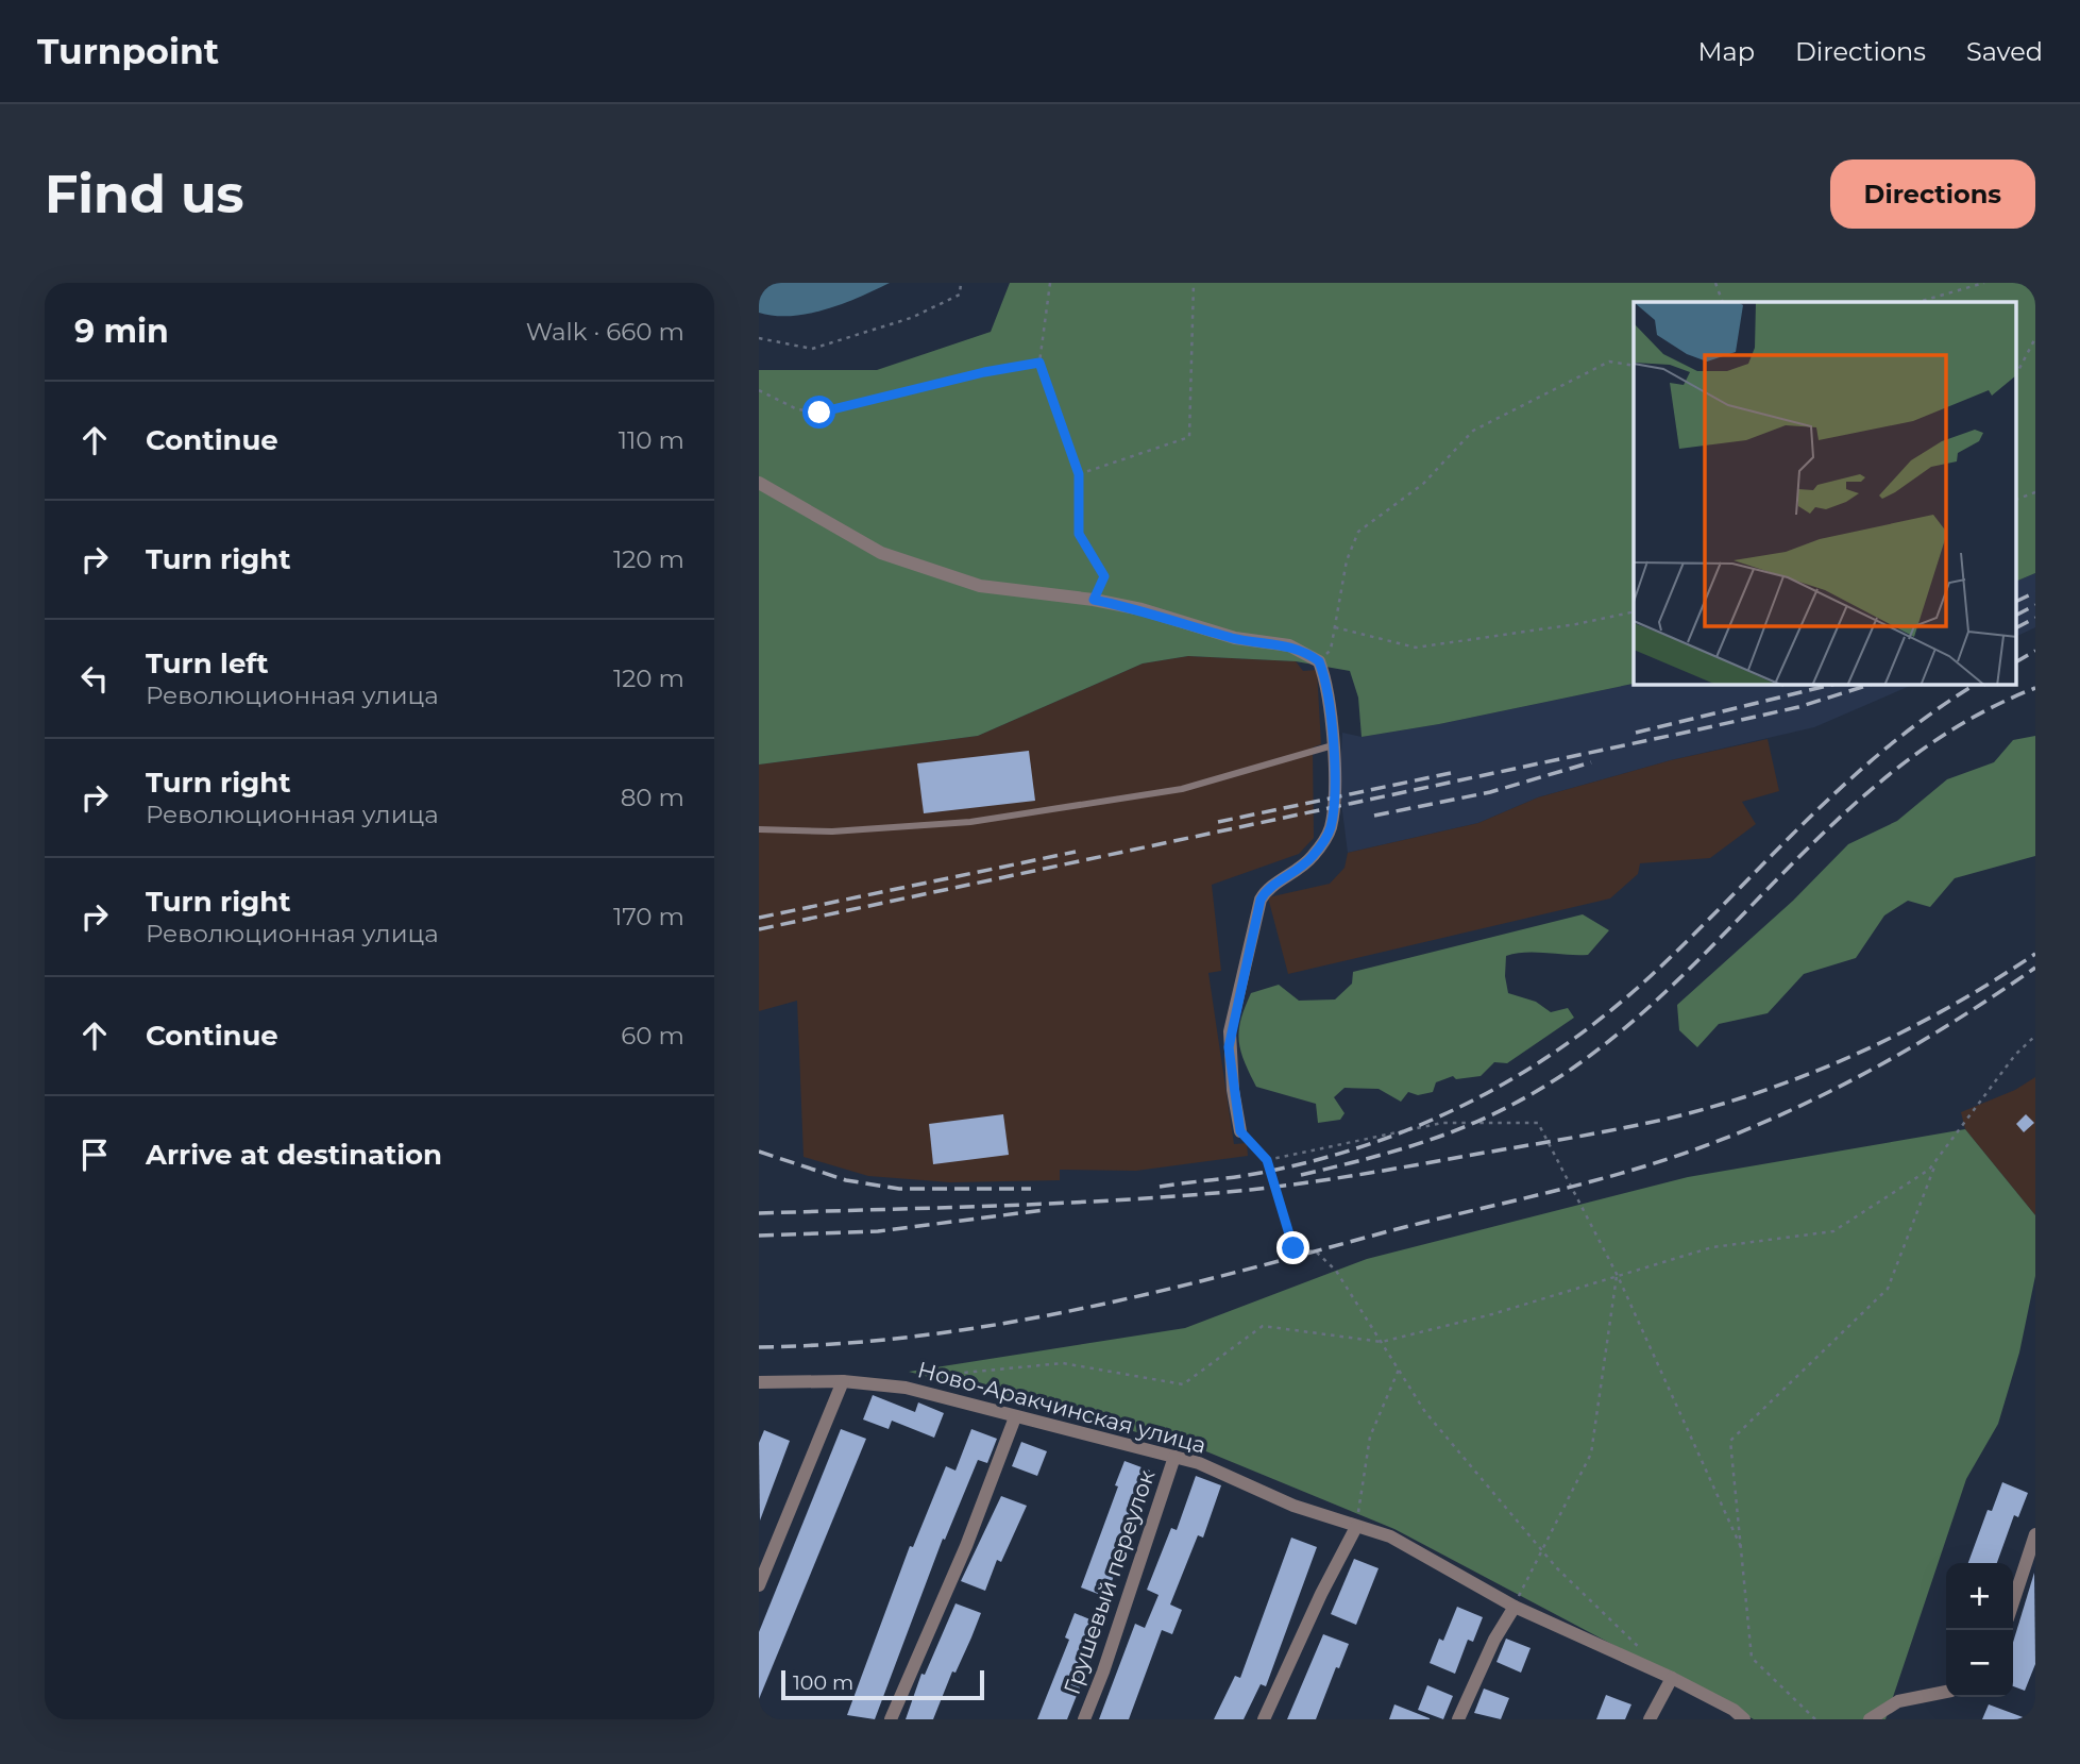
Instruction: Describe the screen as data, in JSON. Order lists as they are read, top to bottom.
{
  "streets": {
    "street": ["Ново-Аракчинская улица", "Грушевый переулок"]
  },
  "crossings": [
    ["Ново-Аракчинская улица", "Грушевый переулок"]
  ],
  "scale_bar": "100 m",
  "page": {
    "header": "Turnpoint",
    "nav": ["Map", "Directions", "Saved"],
    "buttons": "Directions",
    "title": "Find us",
    "heading": ["9 min", "Walk · 660 m"],
    "list": [
      ["Continue", "110 m"],
      ["Turn right", "120 m"],
      ["Turn left", "Революционная улица", "120 m"],
      ["Turn right", "Революционная улица", "80 m"],
      ["Turn right", "Революционная улица", "170 m"],
      ["Continue", "60 m"],
      "Arrive at destination"
    ],
    "map_buttons": ["+", "−"],
    "scale": "100 m"
  }
}
